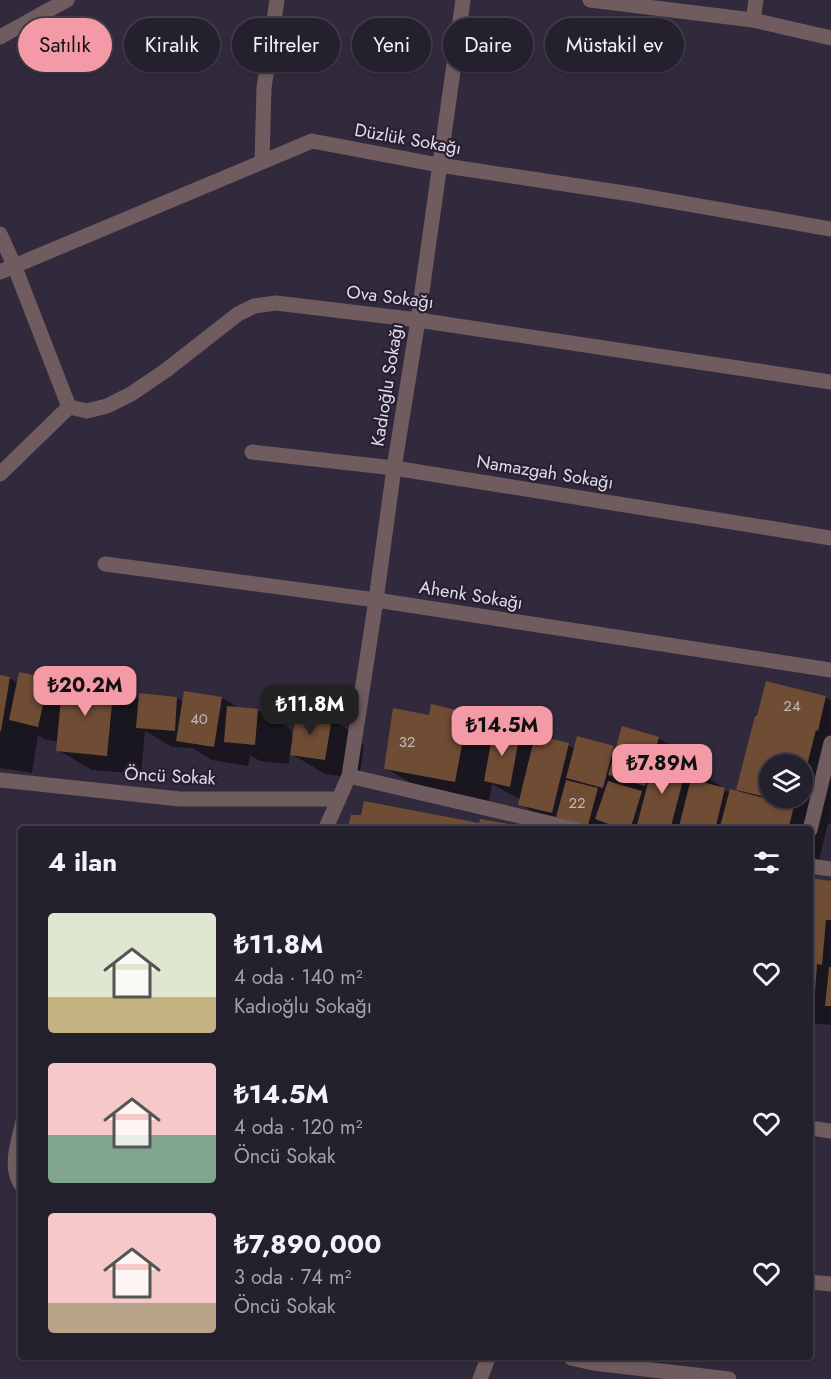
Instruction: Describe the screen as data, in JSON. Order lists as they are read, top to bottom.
{
  "streets": {
    "street": [
      "Düzlük Sokağı",
      "Ova Sokağı",
      "Kadıoğlu Sokağı",
      "Namazgah Sokağı",
      "Ahenk Sokağı",
      "Öncü Sokak"
    ]
  },
  "crossings": [
    ["Düzlük Sokağı", "Kadıoğlu Sokağı"],
    ["Ova Sokağı", "Kadıoğlu Sokağı"],
    ["Kadıoğlu Sokağı", "Namazgah Sokağı"],
    ["Kadıoğlu Sokağı", "Ahenk Sokağı"],
    ["Kadıoğlu Sokağı", "Öncü Sokak"]
  ],
  "house_numbers": [
    "24",
    "40",
    "32",
    "22"
  ],
  "page": {
    "chip": [
      "Satılık",
      "Kiralık",
      "Filtreler",
      "Yeni",
      "Daire",
      "Müstakil ev"
    ],
    "price": [
      "₺20.2M",
      "₺11.8M",
      "₺14.5M",
      "₺7.89M"
    ],
    "heading": "4 ilan",
    "list": [
      {
        "name": "₺11.8M",
        "note": "4 oda · 140 m² · Kadıoğlu Sokağı"
      },
      {
        "name": "₺14.5M",
        "note": "4 oda · 120 m² · Öncü Sokak"
      },
      {
        "name": "₺7,890,000",
        "note": "3 oda · 74 m² · Öncü Sokak"
      }
    ]
  }
}
